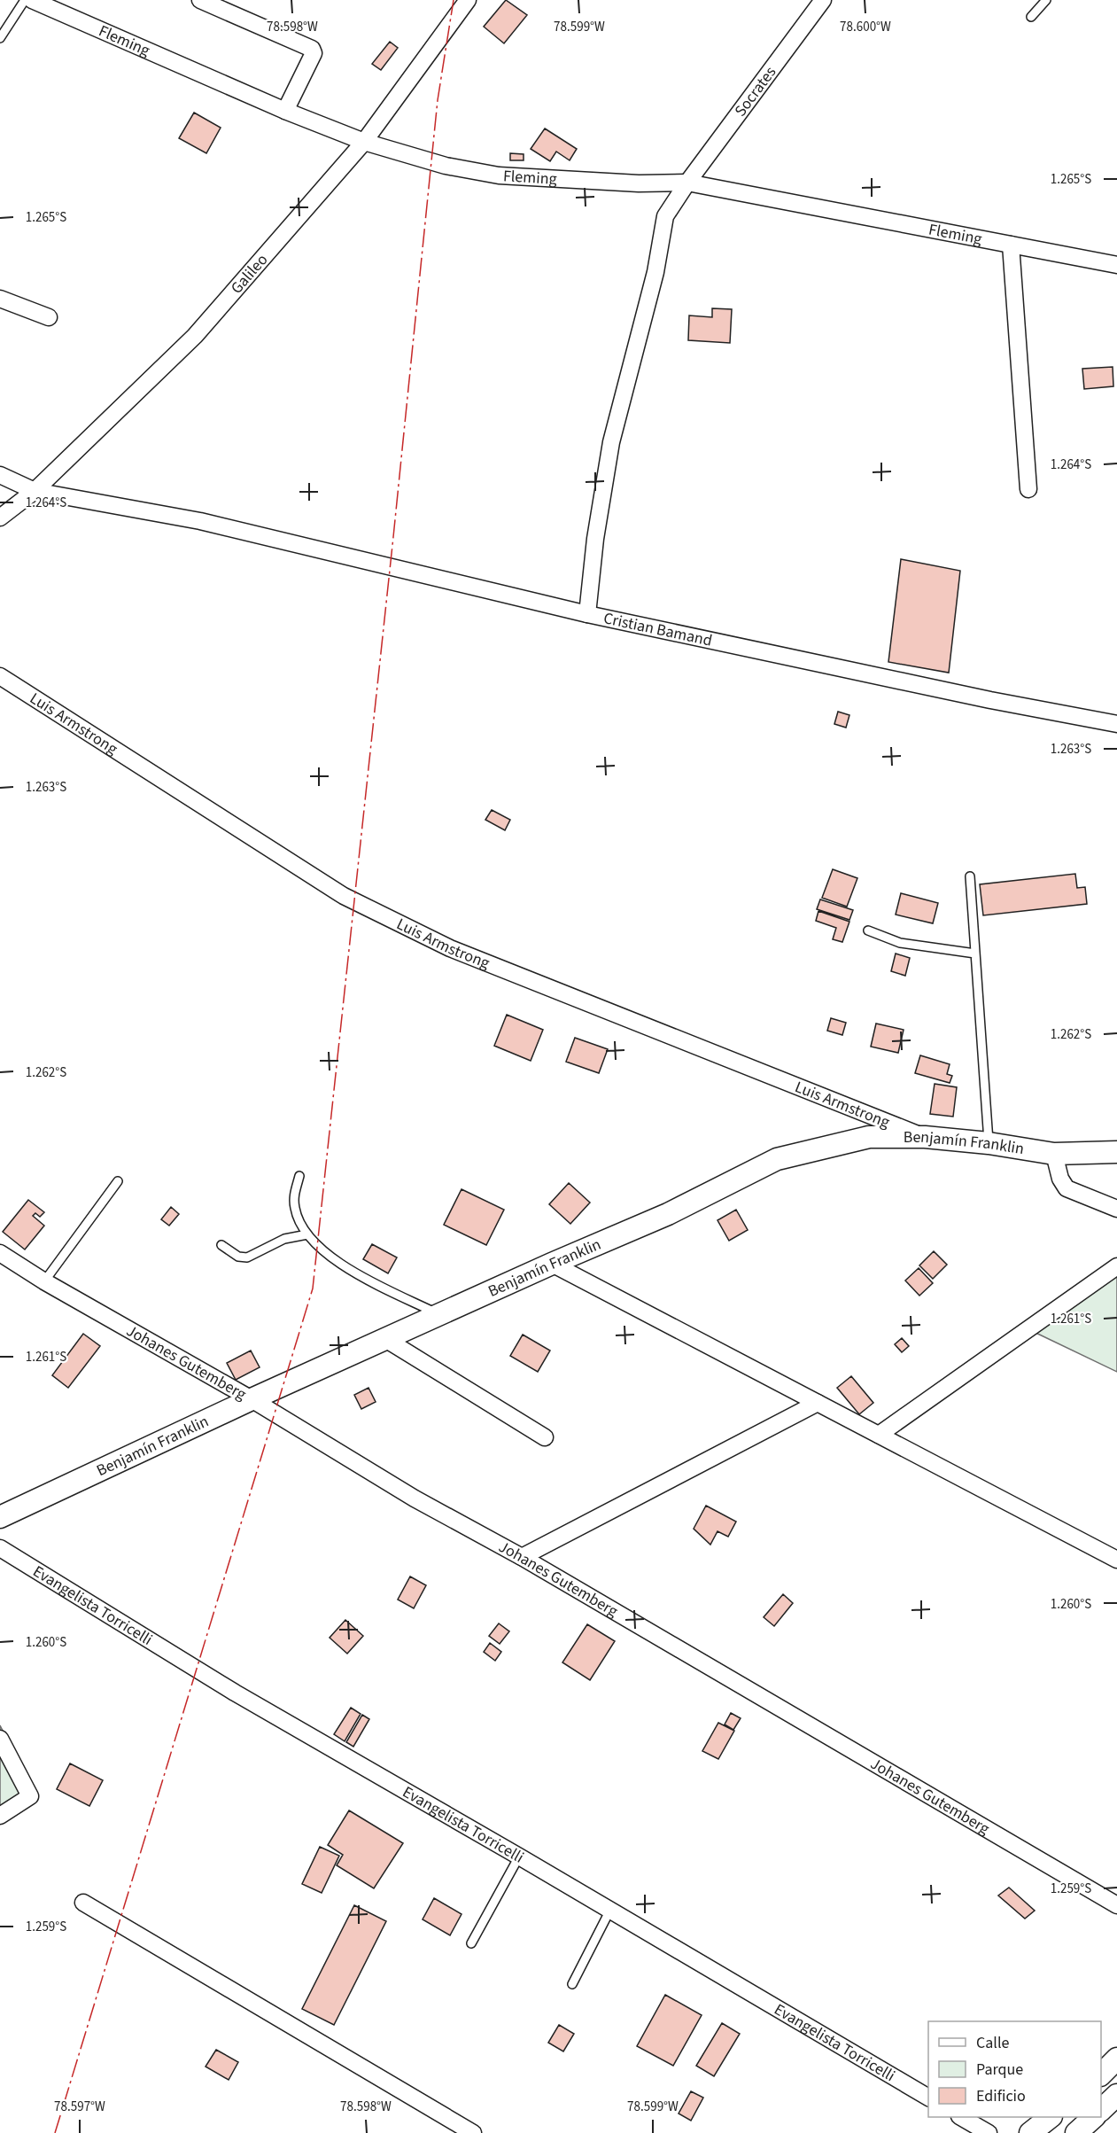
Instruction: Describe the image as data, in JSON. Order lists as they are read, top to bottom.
{
  "streets": {
    "street": [
      "Fleming",
      "Socrates",
      "Galileo",
      "Cristian Bamand",
      "Luis Armstrong",
      "Benjamín Franklin",
      "Johanes Gutemberg",
      "Evangelista Torricelli"
    ]
  },
  "crossings": [
    ["Fleming", "Socrates"],
    ["Fleming", "Galileo"],
    ["Socrates", "Cristian Bamand"],
    ["Galileo", "Cristian Bamand"],
    ["Luis Armstrong", "Benjamín Franklin"],
    ["Benjamín Franklin", "Johanes Gutemberg"]
  ],
  "legend": ["Calle", "Parque", "Edificio"],
  "coordinates": [
    "78.598°W",
    "78.599°W",
    "78.600°W",
    "1.265°S",
    "1.264°S",
    "1.263°S",
    "1.262°S",
    "1.261°S",
    "1.260°S",
    "1.259°S",
    "78.597°W"
  ]
}
